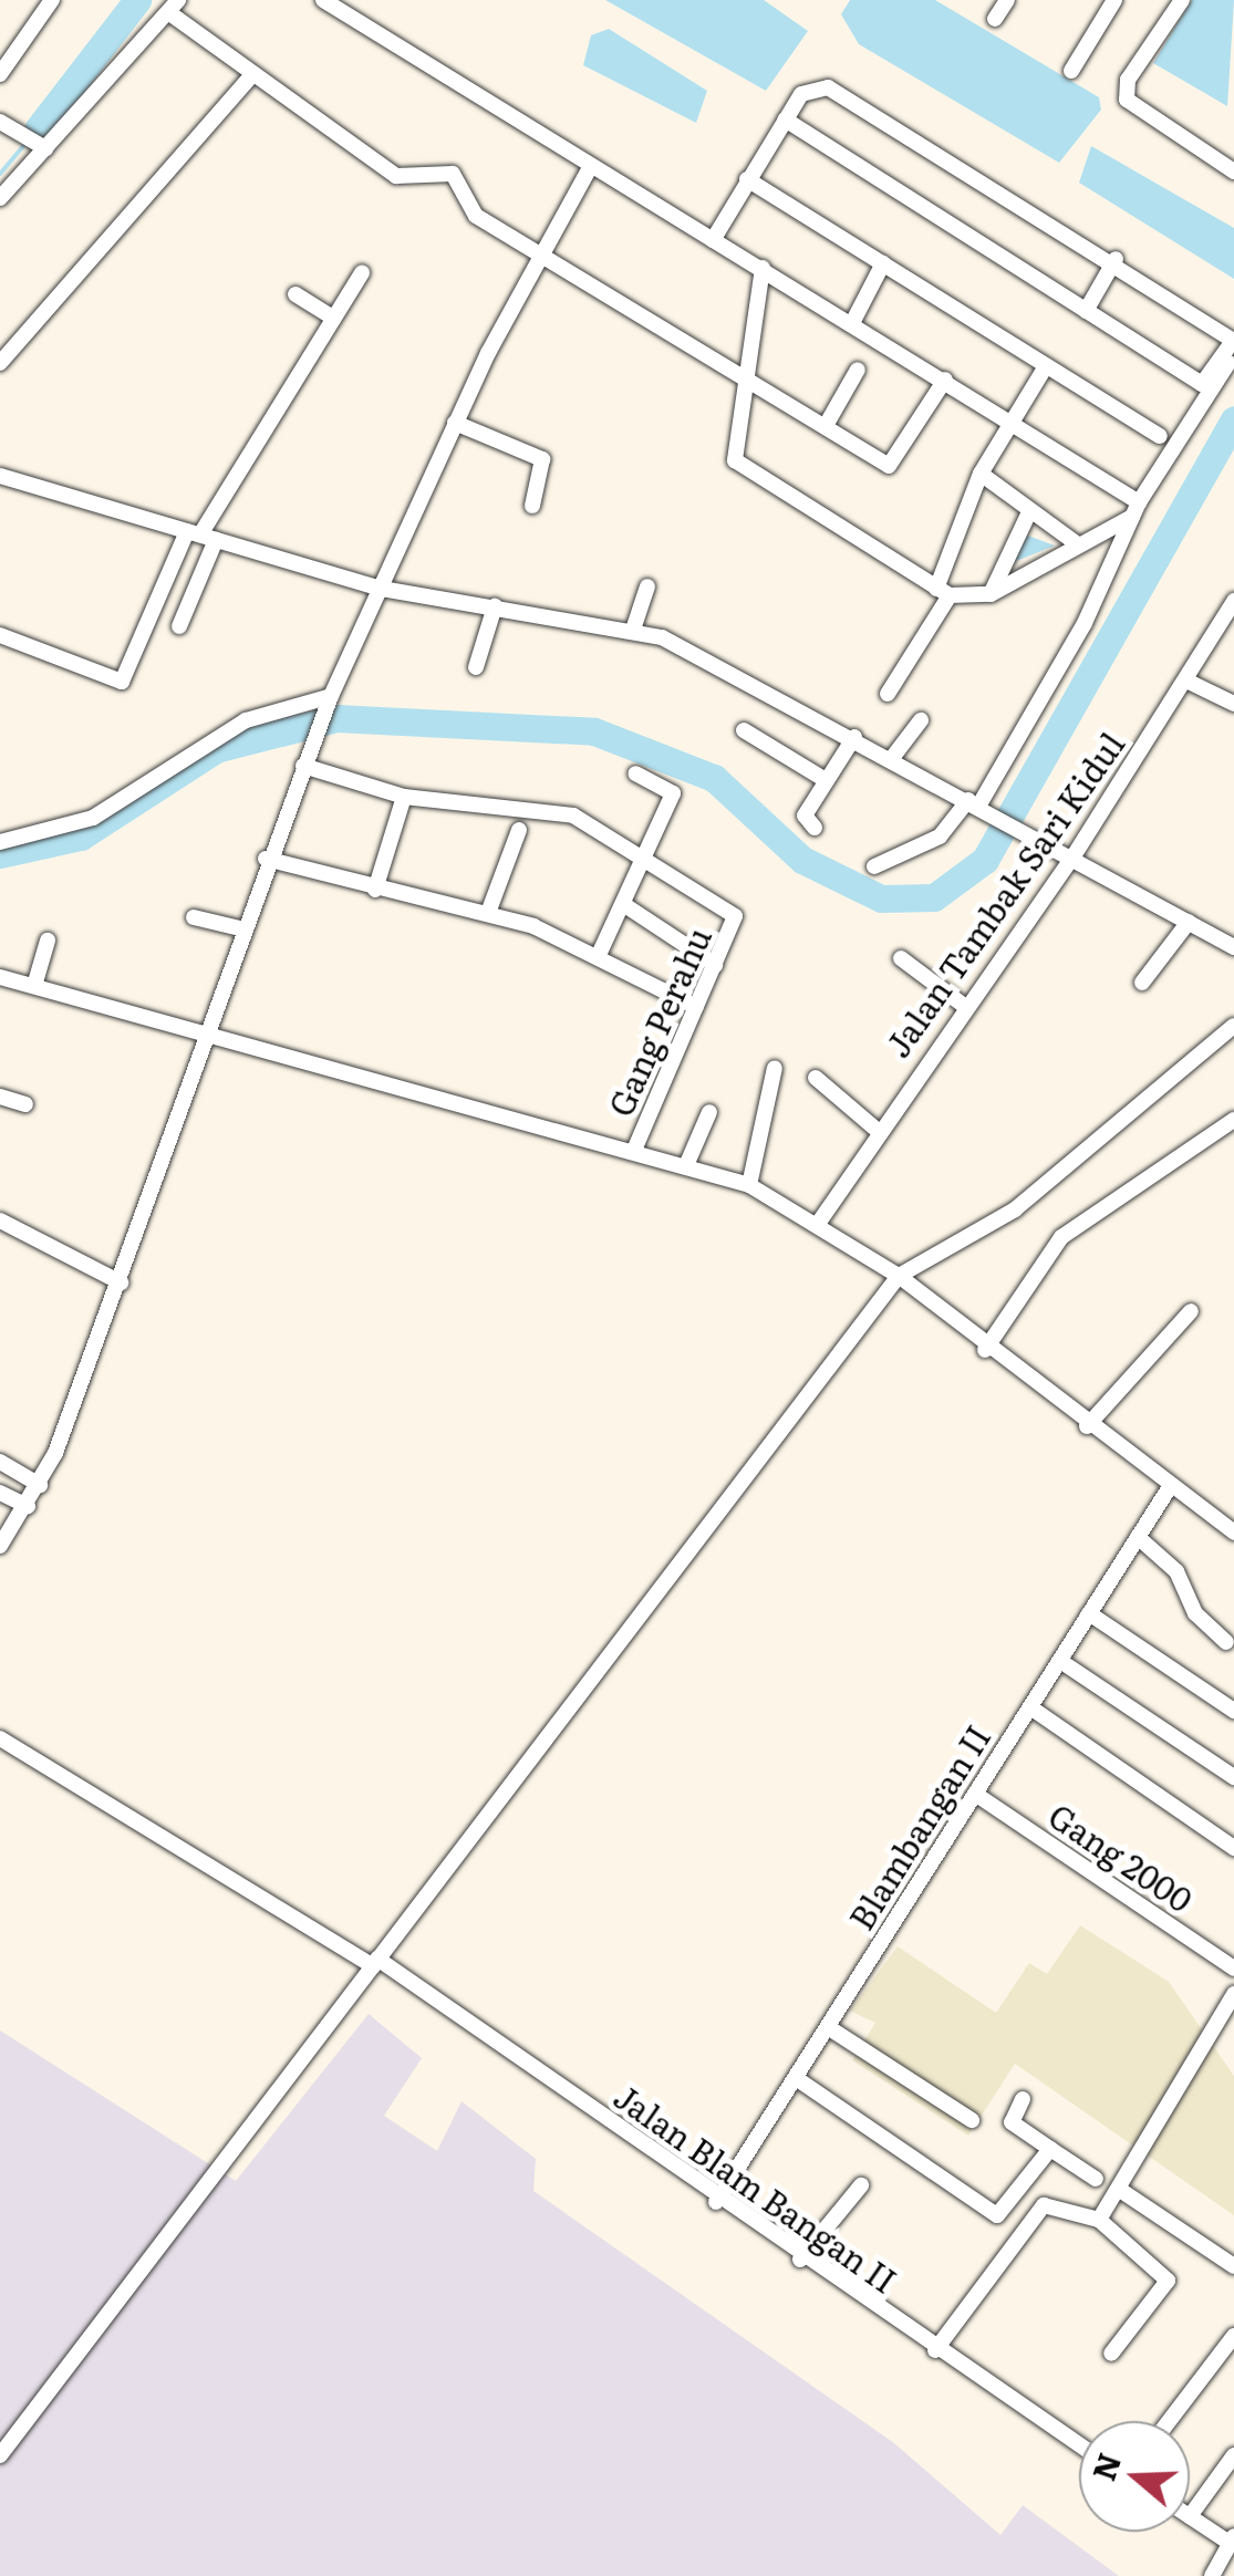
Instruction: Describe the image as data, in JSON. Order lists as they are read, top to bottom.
{
  "streets": {
    "street": [
      "Jalan Tambak Sari Kidul",
      "Gang Perahu",
      "Blambangan II",
      "Gang 2000",
      "Jalan Blam Bangan II"
    ]
  },
  "crossings": [
    ["Blambangan II", "Gang 2000"],
    ["Blambangan II", "Jalan Blam Bangan II"]
  ],
  "north": "left"
}
